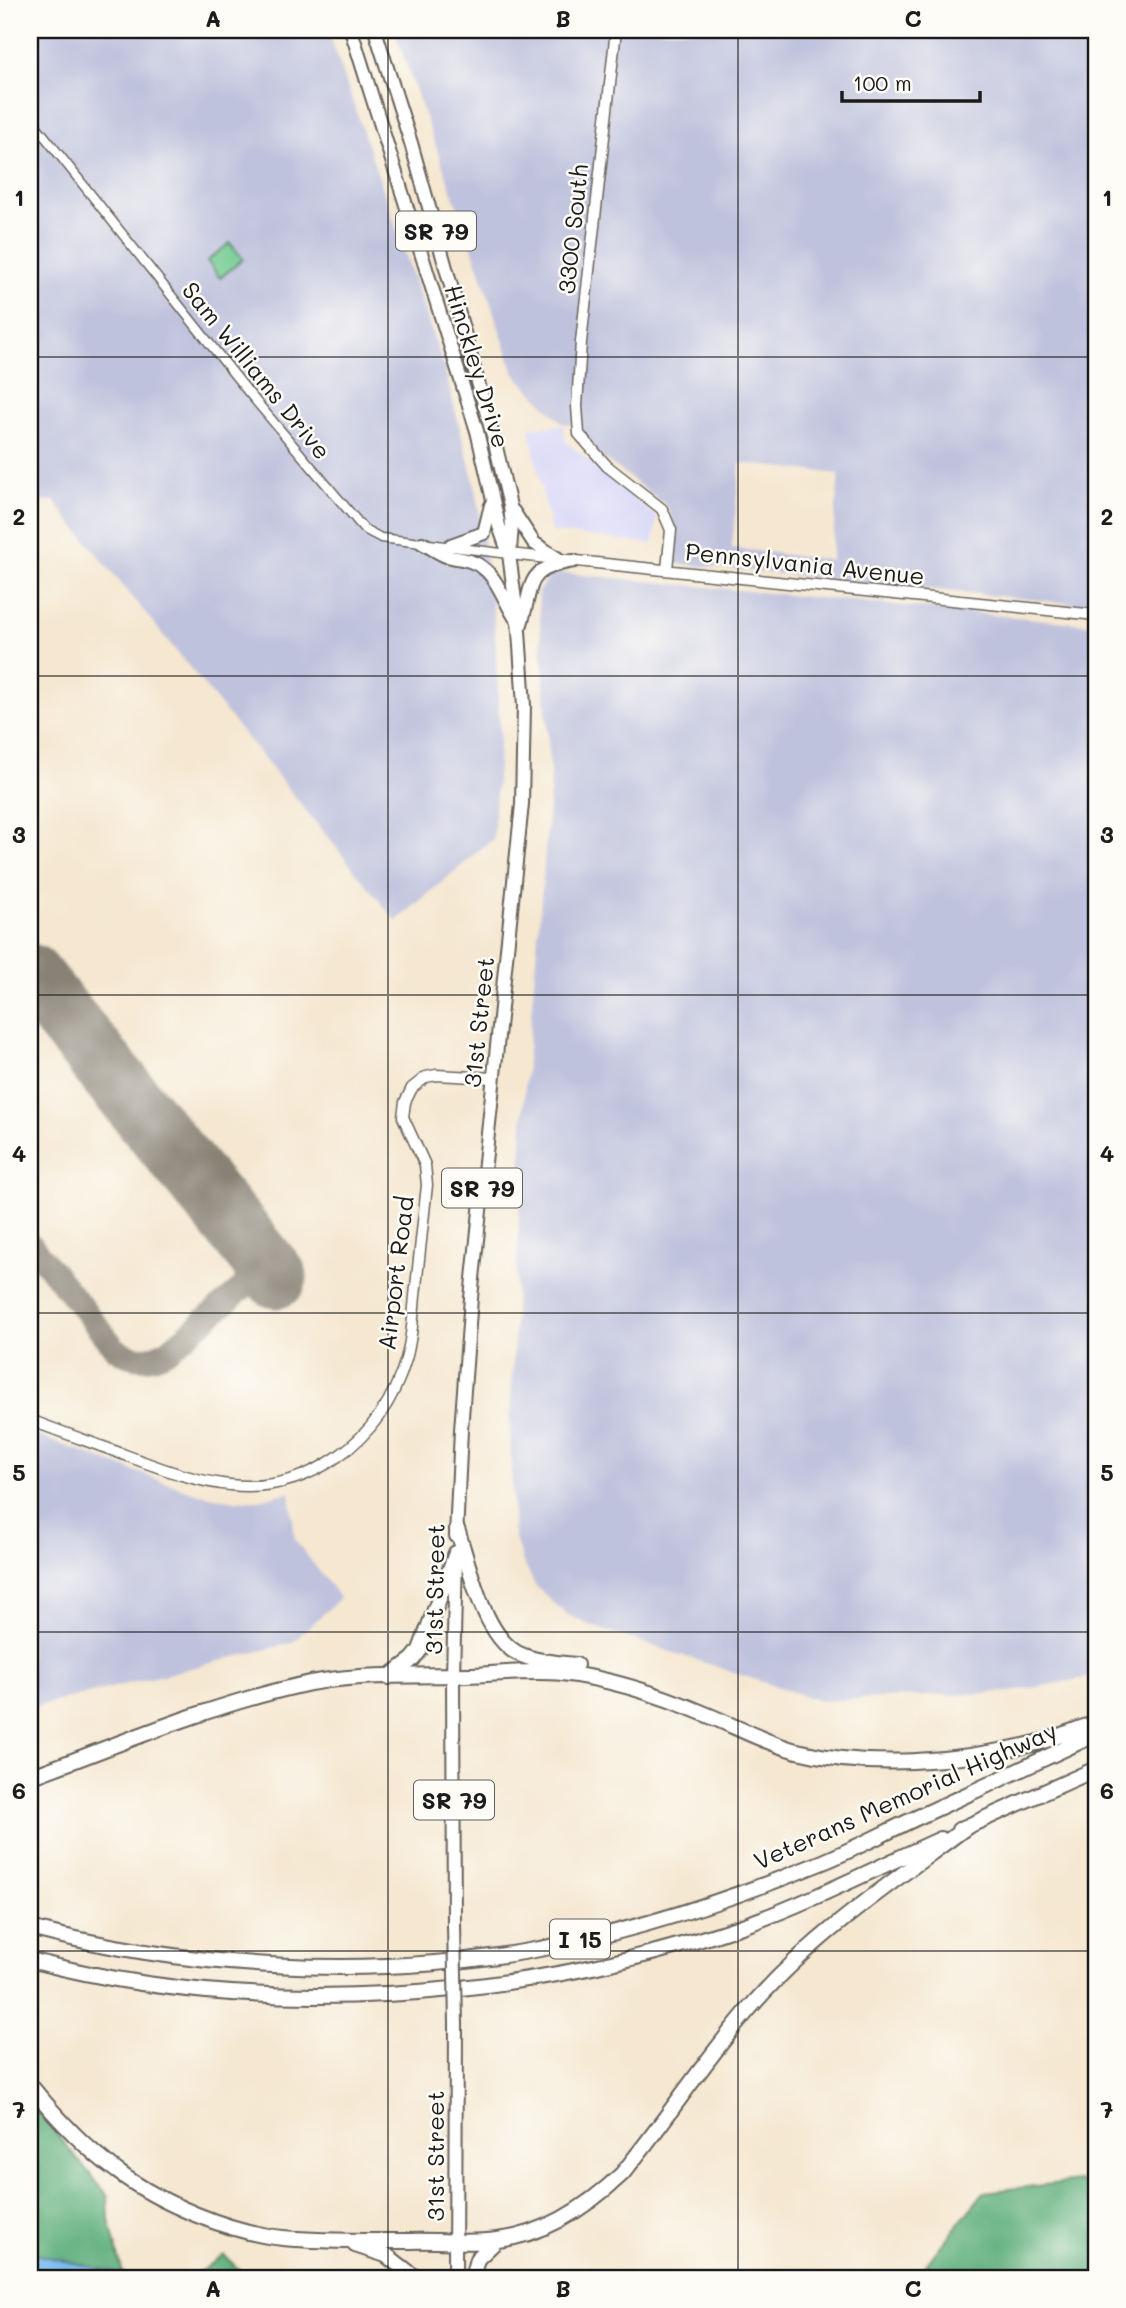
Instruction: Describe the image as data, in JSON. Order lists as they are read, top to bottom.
{
  "streets": {
    "highway": ["Veterans Memorial Highway", "I 15"],
    "main road": ["SR 79", "Hinckley Drive", "31st Street"],
    "street": [
      "3300 South",
      "Sam Williams Drive",
      "Pennsylvania Avenue",
      "Airport Road"
    ]
  },
  "crossings": [
    ["3300 South", "Pennsylvania Avenue"],
    ["Hinckley Drive", "Sam Williams Drive"],
    ["Hinckley Drive", "Pennsylvania Avenue"],
    ["Hinckley Drive", "31st Street"],
    ["Sam Williams Drive", "Pennsylvania Avenue"],
    ["31st Street", "Airport Road"]
  ],
  "scale_bar": "100 m",
  "grid": {
    "columns": ["A", "B", "C"],
    "rows": [
      "1",
      "2",
      "3",
      "4",
      "5",
      "6",
      "7"
    ]
  }
}
